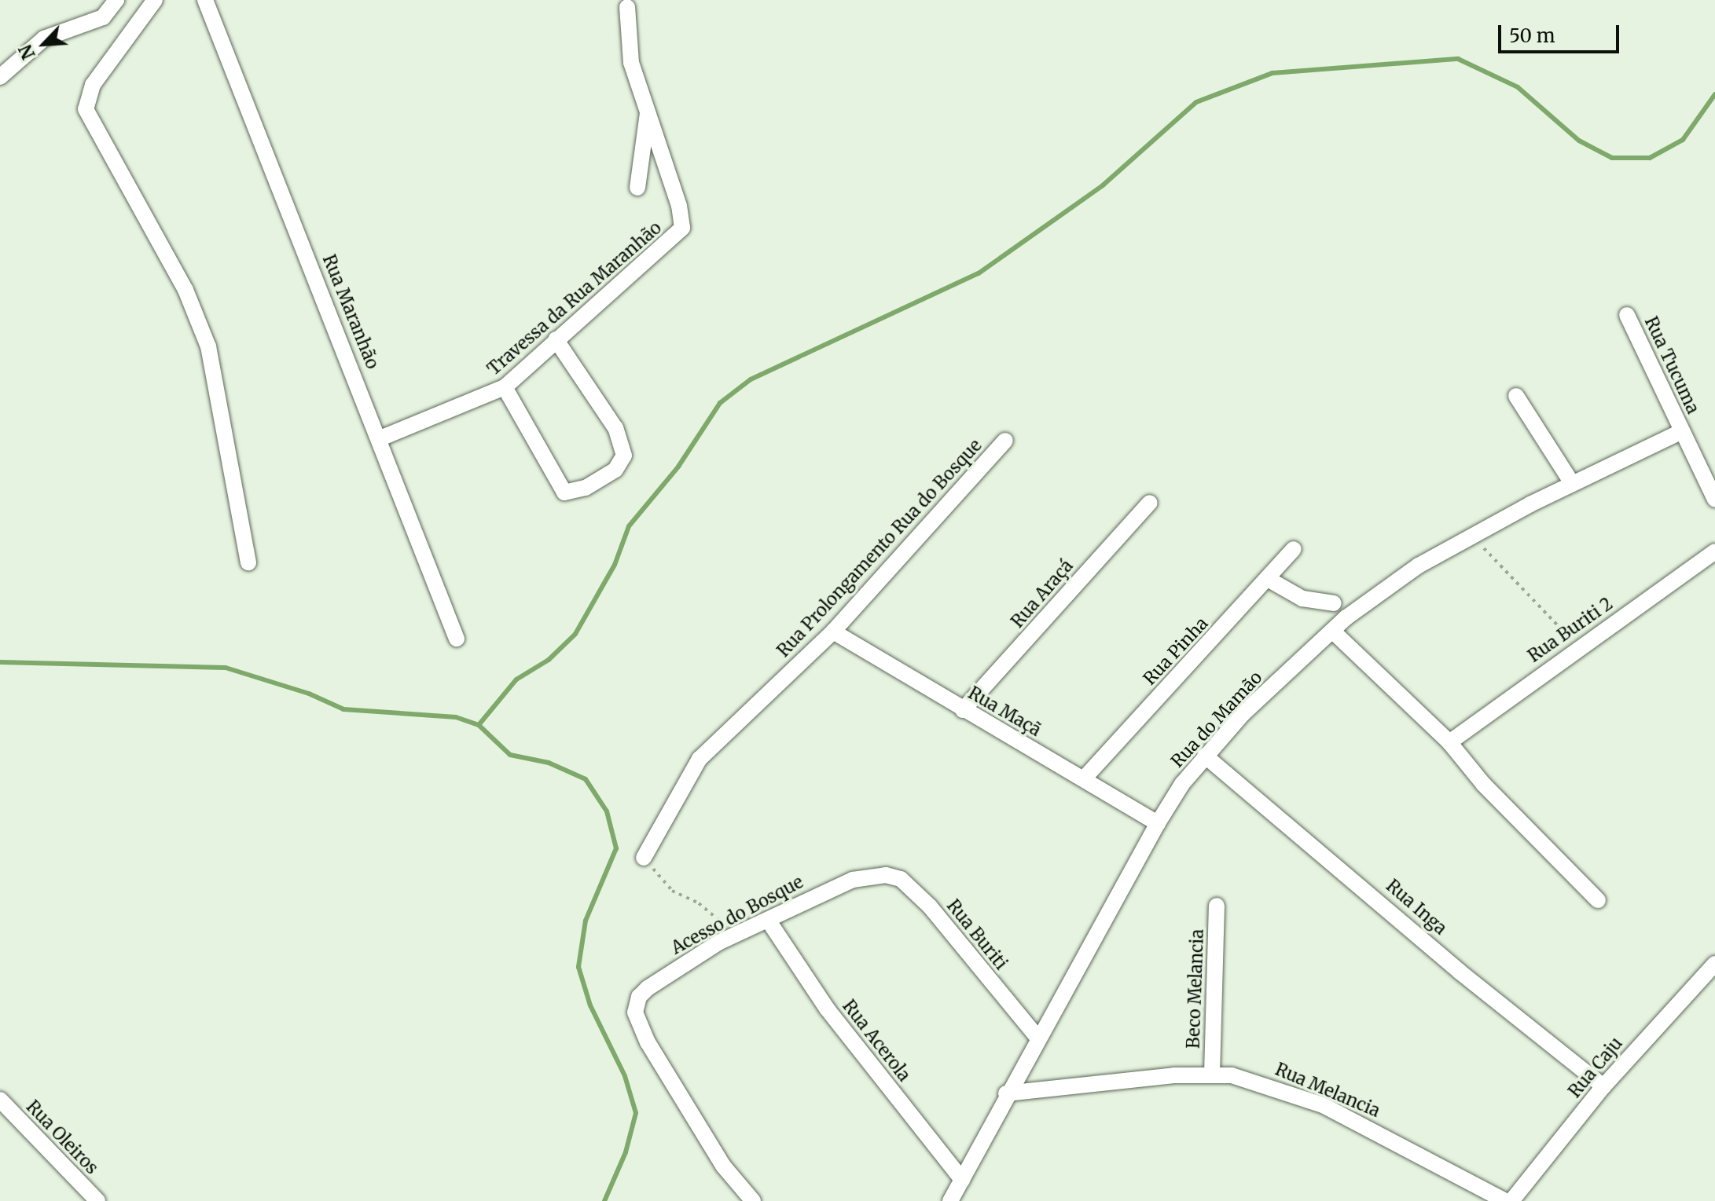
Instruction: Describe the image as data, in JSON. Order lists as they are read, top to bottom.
{
  "streets": {
    "street": [
      "Travessa da Rua Maranhão",
      "Rua Maranhão",
      "Rua Tucuma",
      "Rua Prolongamento Rua do Bosque",
      "Rua Araçá",
      "Rua Buriti 2",
      "Rua Pinha",
      "Rua Maçã",
      "Rua do Mamão",
      "Rua Inga",
      "Acesso do Bosque",
      "Rua Buriti",
      "Beco Melancia",
      "Rua Acerola",
      "Rua Caju",
      "Rua Melancia",
      "Rua Oleiros"
    ]
  },
  "crossings": [
    ["Travessa da Rua Maranhão", "Rua Maranhão"],
    ["Rua Tucuma", "Rua do Mamão"],
    ["Rua Prolongamento Rua do Bosque", "Rua Maçã"],
    ["Rua Araçá", "Rua Maçã"],
    ["Rua Pinha", "Rua Maçã"],
    ["Rua Maçã", "Rua do Mamão"],
    ["Rua do Mamão", "Rua Inga"],
    ["Rua do Mamão", "Rua Buriti"],
    ["Rua do Mamão", "Rua Acerola"],
    ["Rua do Mamão", "Rua Melancia"],
    ["Rua Inga", "Rua Caju"],
    ["Acesso do Bosque", "Rua Buriti"],
    ["Acesso do Bosque", "Rua Acerola"],
    ["Beco Melancia", "Rua Melancia"]
  ],
  "scale_bar": "50 m",
  "north": "bottom left"
}
